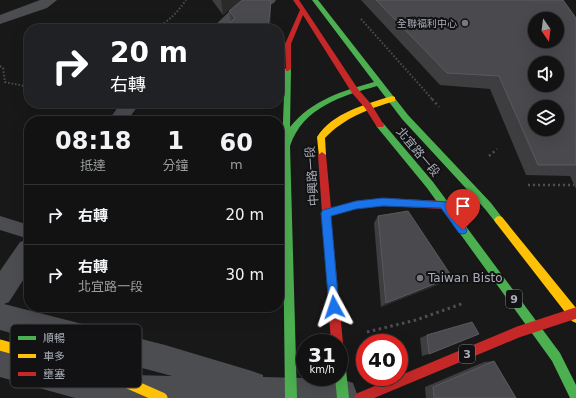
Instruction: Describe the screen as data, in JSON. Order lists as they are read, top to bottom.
{
  "streets": {
    "main road": [
      "北宜路一段",
      "中興路一段",
      "9",
      "3"
    ]
  },
  "crossings": [
    ["北宜路一段", "中興路一段"]
  ],
  "places": ["全聯福利中心", "Taiwan Bisto"],
  "legend": ["順暢", "車多", "壅塞"],
  "north": "bottom",
  "page": {
    "turn": ["20 m", "右轉"],
    "eta": [
      "08:18",
      "抵達",
      "1",
      "分鐘",
      "60",
      "m"
    ],
    "list": [
      {
        "name": "右轉",
        "value": "20 m"
      },
      {
        "name": "右轉",
        "note": "北宜路一段",
        "value": "30 m"
      }
    ],
    "speed": "31 km/h",
    "limit": "40"
  }
}
